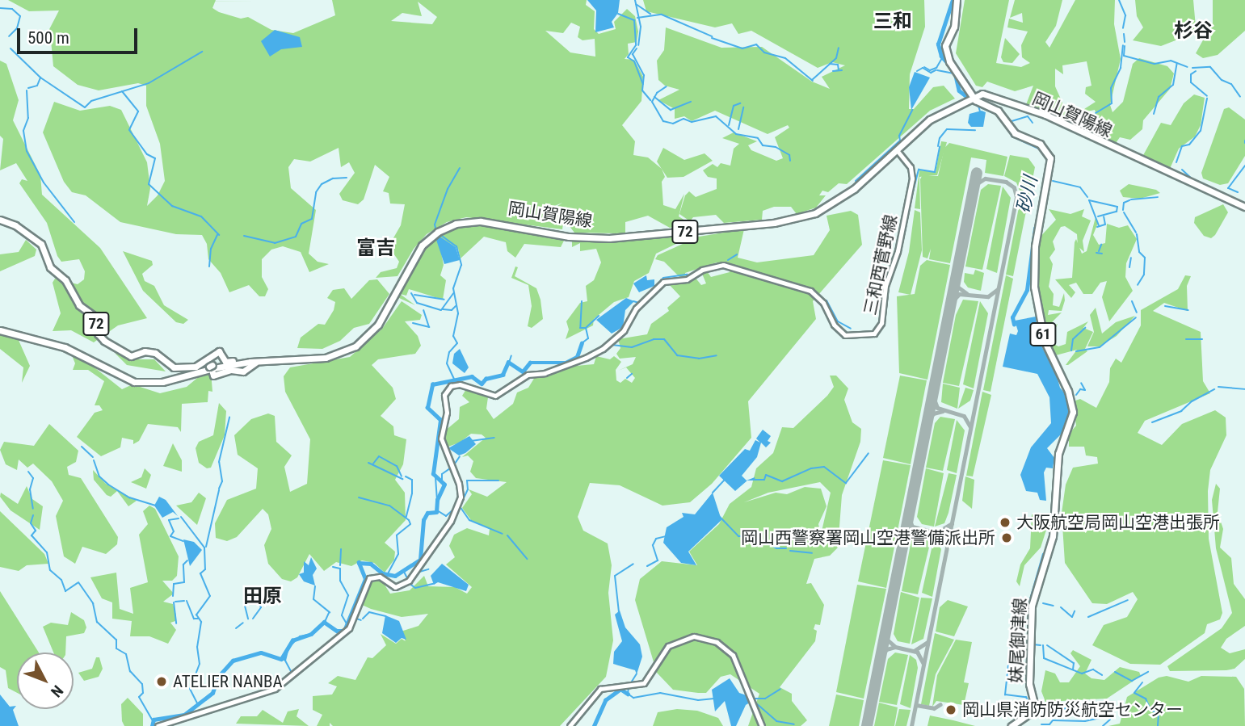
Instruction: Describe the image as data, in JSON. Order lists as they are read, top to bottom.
{
  "streets": {
    "main road": [
      "岡山賀陽線",
      "72",
      "三和西菅野線",
      "61",
      "妹尾御津線"
    ]
  },
  "crossings": [
    ["岡山賀陽線", "三和西菅野線"],
    ["岡山賀陽線", "妹尾御津線"]
  ],
  "districts": [
    "三和",
    "杉谷",
    "富吉",
    "田原"
  ],
  "water": ["砂川"],
  "places": [
    "大阪航空局岡山空港出張所",
    "岡山西警察署岡山空港警備派出所",
    "ATELIER NANBA",
    "岡山県消防防災航空センター"
  ],
  "scale_bar": "500 m",
  "north": "bottom right"
}
